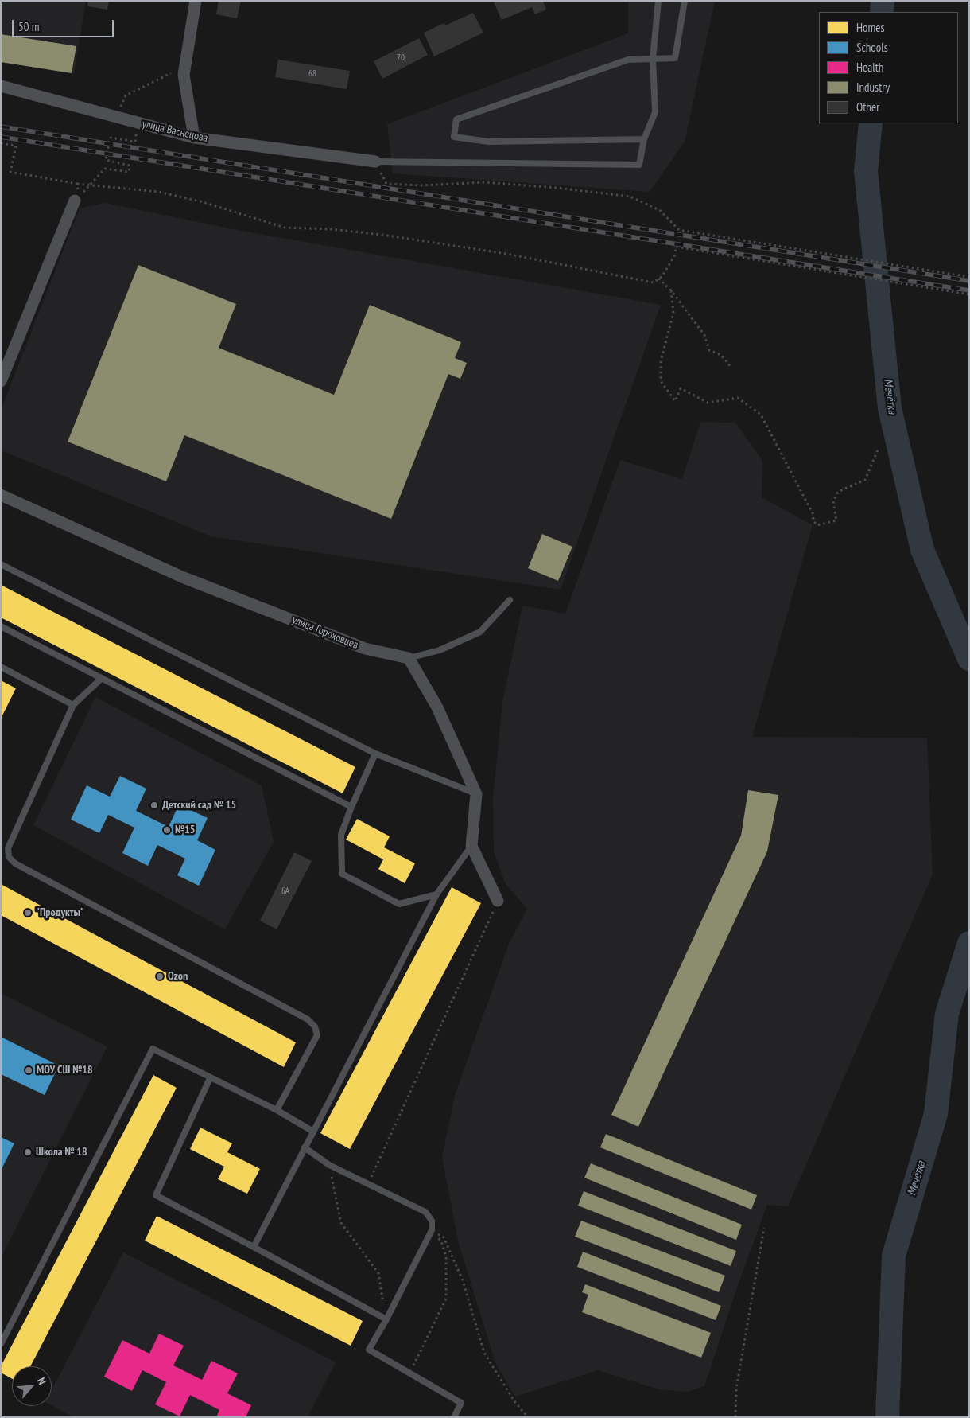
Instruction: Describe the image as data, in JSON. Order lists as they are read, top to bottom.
{
  "streets": {
    "street": ["улица Васнецова", "улица Гороховцев"]
  },
  "water": ["Мечётка"],
  "places": [
    "Детский сад № 15",
    "№15",
    "\"Продукты\"",
    "Ozon",
    "МОУ СШ №18",
    "Школа № 18"
  ],
  "house_numbers": ["70", "68", "6А"],
  "legend": [
    "Homes",
    "Schools",
    "Health",
    "Industry",
    "Other"
  ],
  "scale_bar": "50 m",
  "north": "top right"
}
